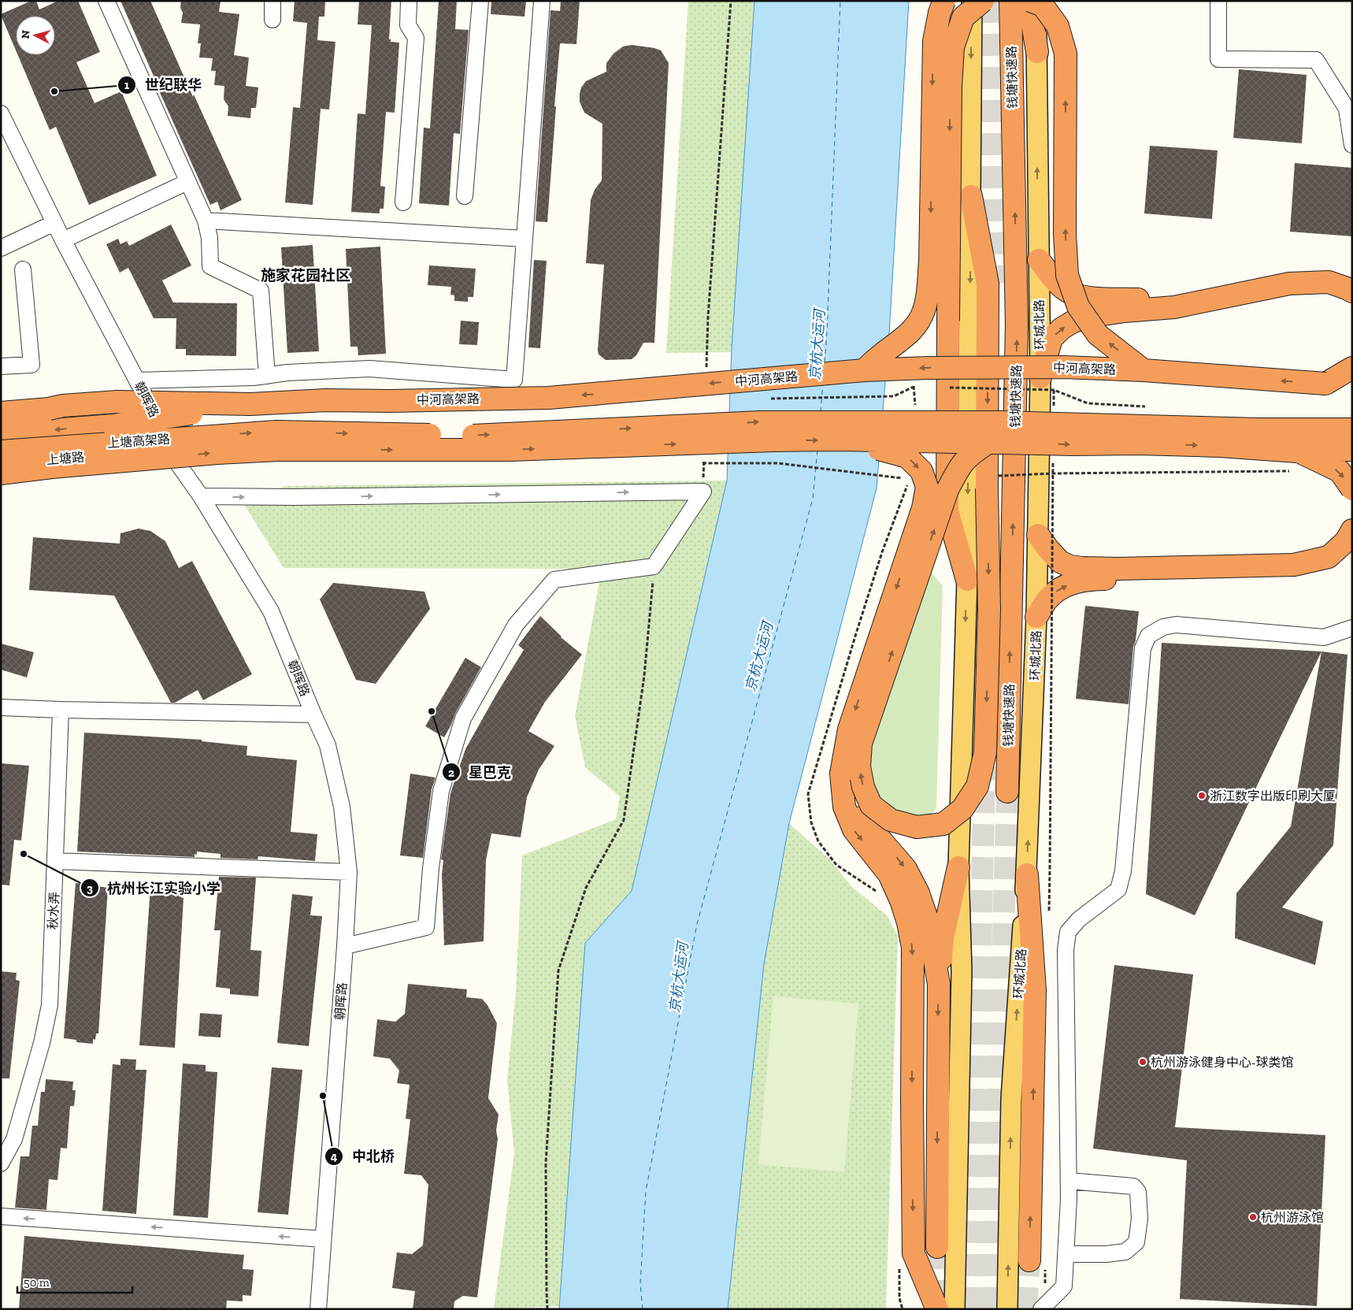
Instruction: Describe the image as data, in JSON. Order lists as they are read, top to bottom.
{
  "streets": {
    "highway": ["钱塘快速路", "中河高架路", "上塘高架路"],
    "main road": ["环城北路", "上塘路"],
    "street": ["朝晖路", "秋水弄"]
  },
  "crossings": [
    ["中河高架路", "上塘高架路"],
    ["朝晖路", "上塘路"]
  ],
  "districts": ["施家花园社区"],
  "water": ["京杭大运河"],
  "places": [
    "世纪联华",
    "星巴克",
    "浙江数字出版印刷大厦",
    "杭州长江实验小学",
    "杭州游泳健身中心-球类馆",
    "中北桥",
    "杭州游泳馆"
  ],
  "scale_bar": "50 m",
  "north": "left"
}
